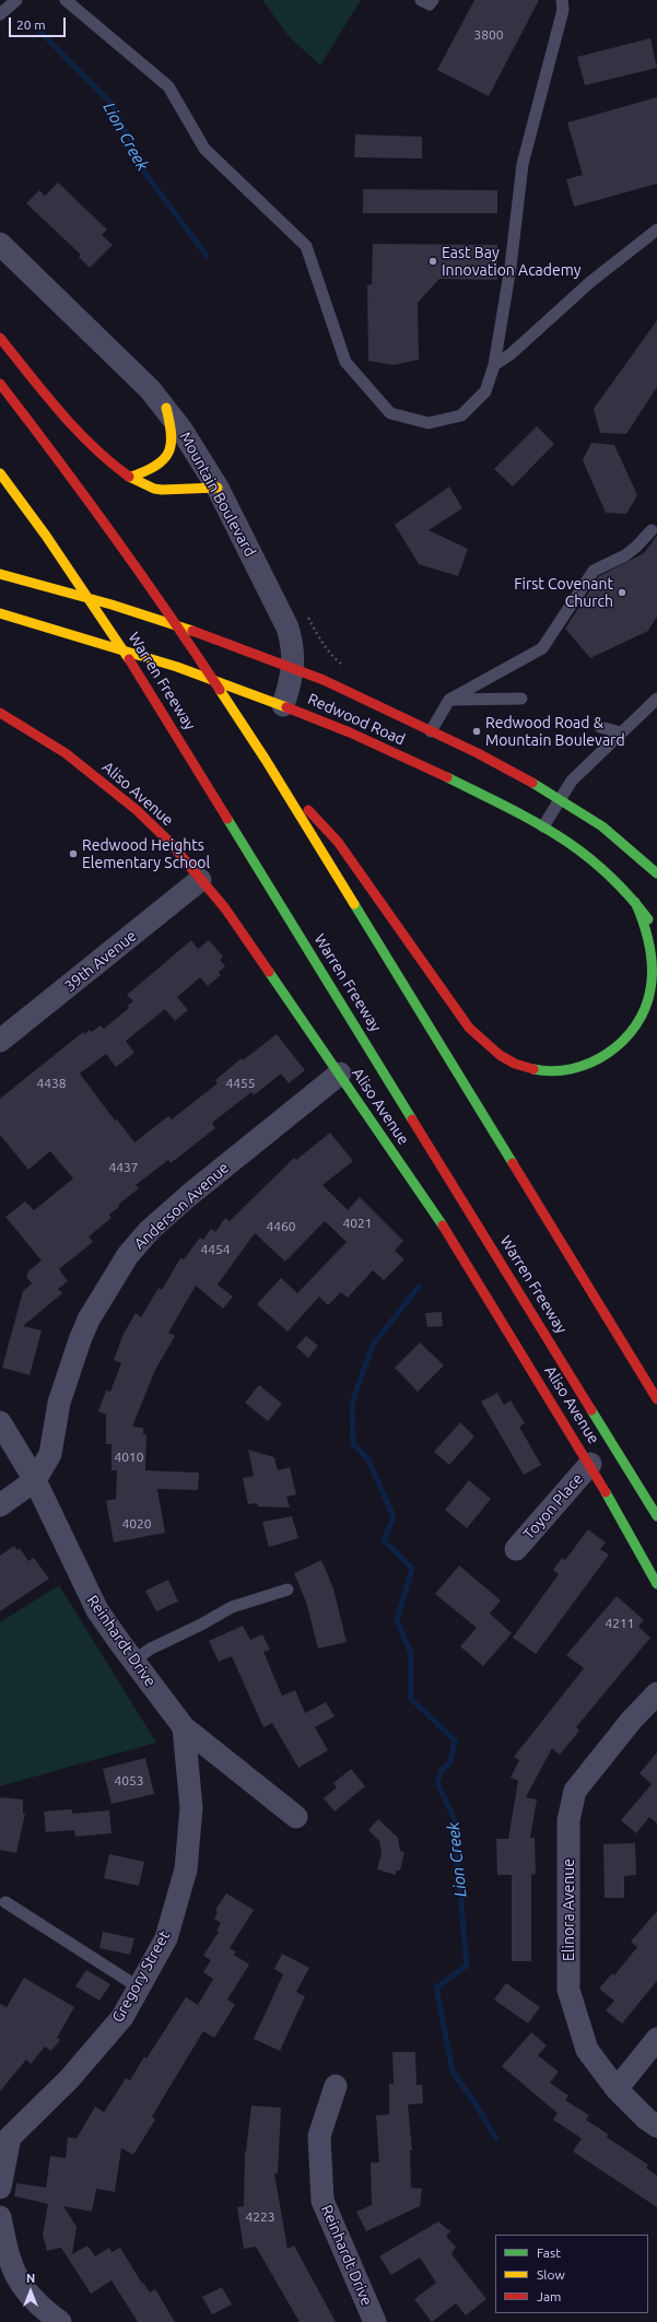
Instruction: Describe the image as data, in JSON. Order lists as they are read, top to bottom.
{
  "streets": {
    "main road": ["Warren Freeway", "Redwood Road", "Aliso Avenue"],
    "street": [
      "Mountain Boulevard",
      "39th Avenue",
      "Anderson Avenue",
      "Toyon Place",
      "Reinhardt Drive",
      "Elinora Avenue",
      "Gregory Street"
    ]
  },
  "crossings": [
    ["Mountain Boulevard", "Redwood Road"],
    ["Aliso Avenue", "39th Avenue"],
    ["Aliso Avenue", "Anderson Avenue"],
    ["Aliso Avenue", "Toyon Place"],
    ["Anderson Avenue", "Reinhardt Drive"],
    ["Reinhardt Drive", "Gregory Street"]
  ],
  "water": ["Lion Creek"],
  "places": [
    "East Bay Innovation Academy",
    "First Covenant Church",
    "Redwood Road & Mountain Boulevard",
    "Redwood Heights Elementary School"
  ],
  "house_numbers": [
    "3800",
    "4438",
    "4455",
    "4437",
    "4021",
    "4460",
    "4454",
    "4010",
    "4020",
    "4211",
    "4053",
    "4223"
  ],
  "legend": ["Fast", "Slow", "Jam"],
  "scale_bar": "20 m",
  "north": "top"
}
